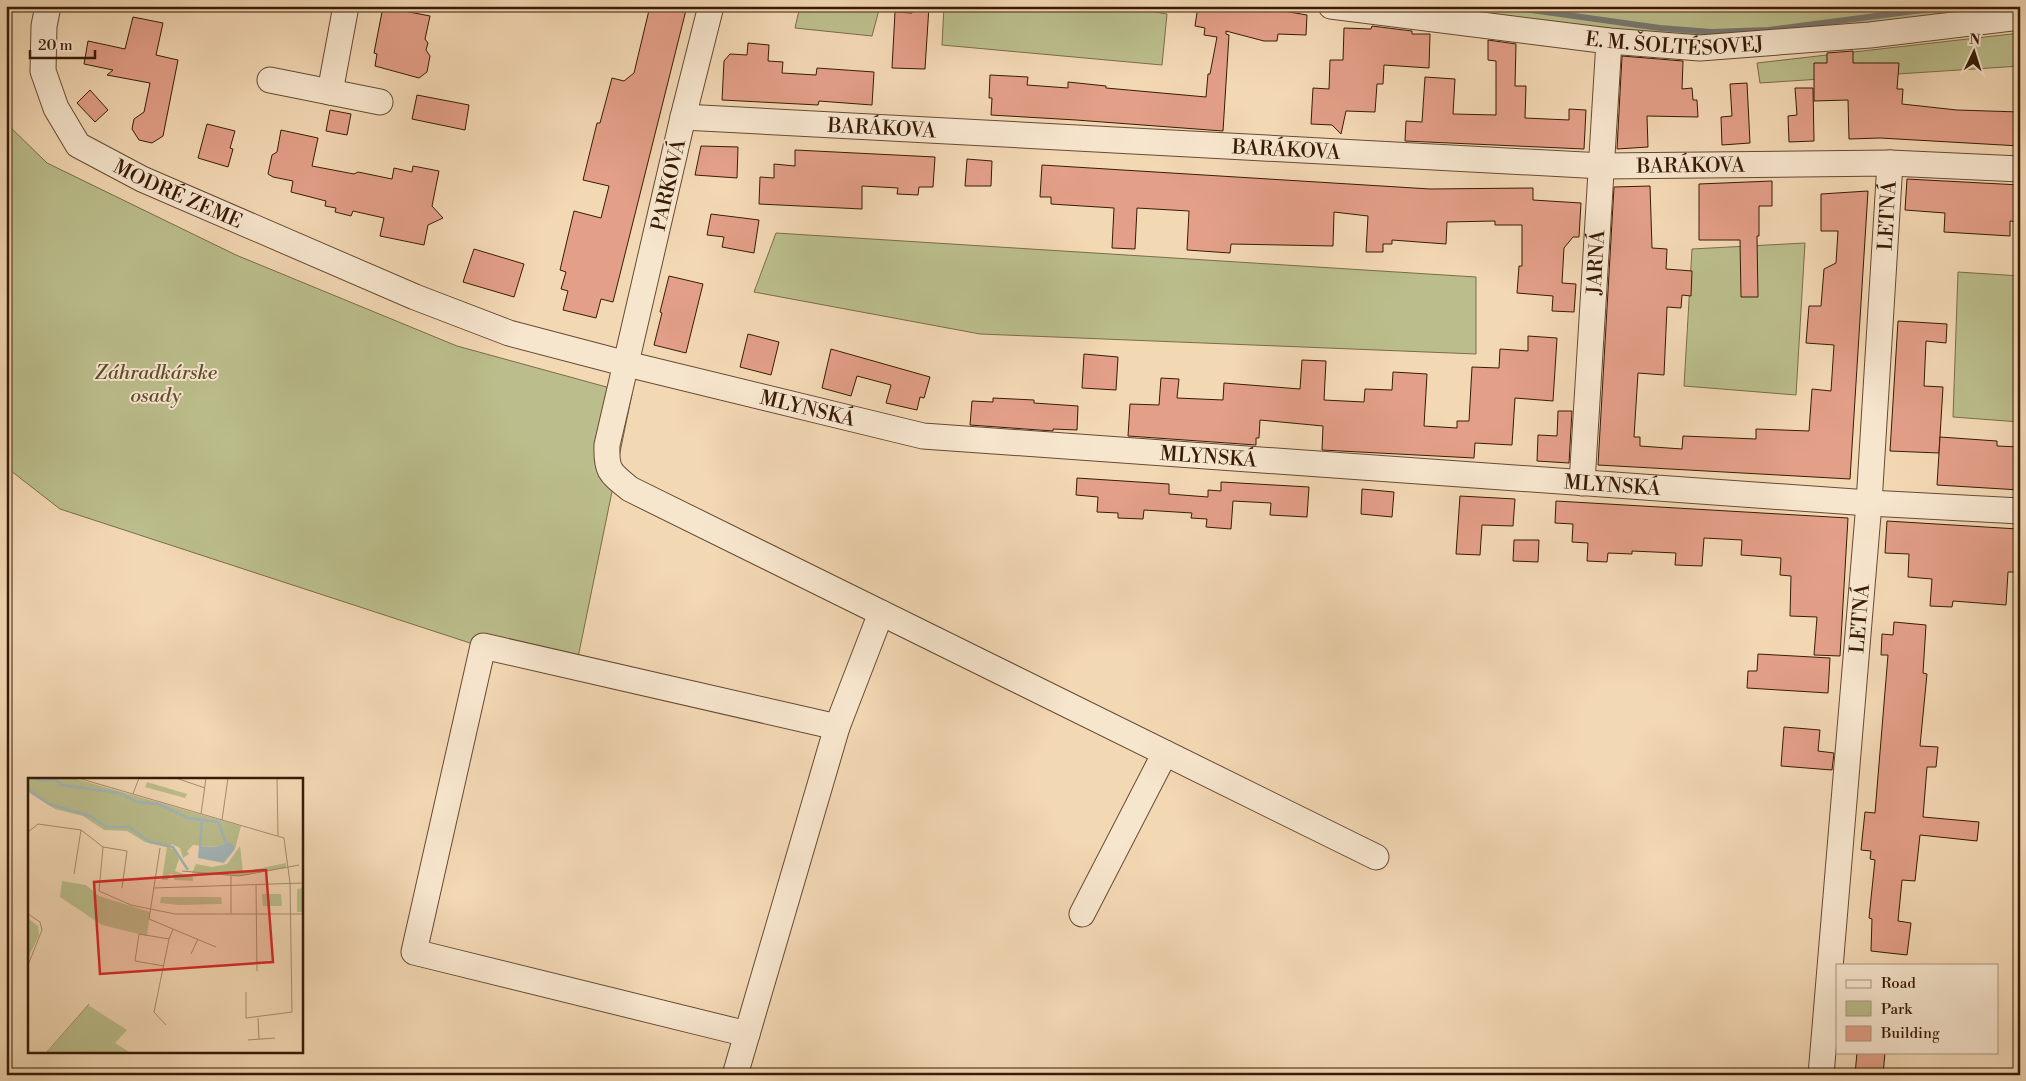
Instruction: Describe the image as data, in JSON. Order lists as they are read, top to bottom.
{
  "streets": {
    "street": [
      "E. M. ŠOLTÉSOVEJ",
      "BARÁKOVA",
      "PARKOVÁ",
      "MODRÉ ZEME",
      "LETNÁ",
      "JARNÁ",
      "MLYNSKÁ"
    ]
  },
  "crossings": [
    ["E. M. ŠOLTÉSOVEJ", "JARNÁ"],
    ["BARÁKOVA", "PARKOVÁ"],
    ["BARÁKOVA", "LETNÁ"],
    ["BARÁKOVA", "JARNÁ"],
    ["PARKOVÁ", "MLYNSKÁ"],
    ["MODRÉ ZEME", "MLYNSKÁ"],
    ["LETNÁ", "MLYNSKÁ"],
    ["JARNÁ", "MLYNSKÁ"]
  ],
  "parks": ["Záhradkárske osady"],
  "legend": ["Road", "Park", "Building"],
  "scale_bar": "20 m",
  "north": "top"
}
